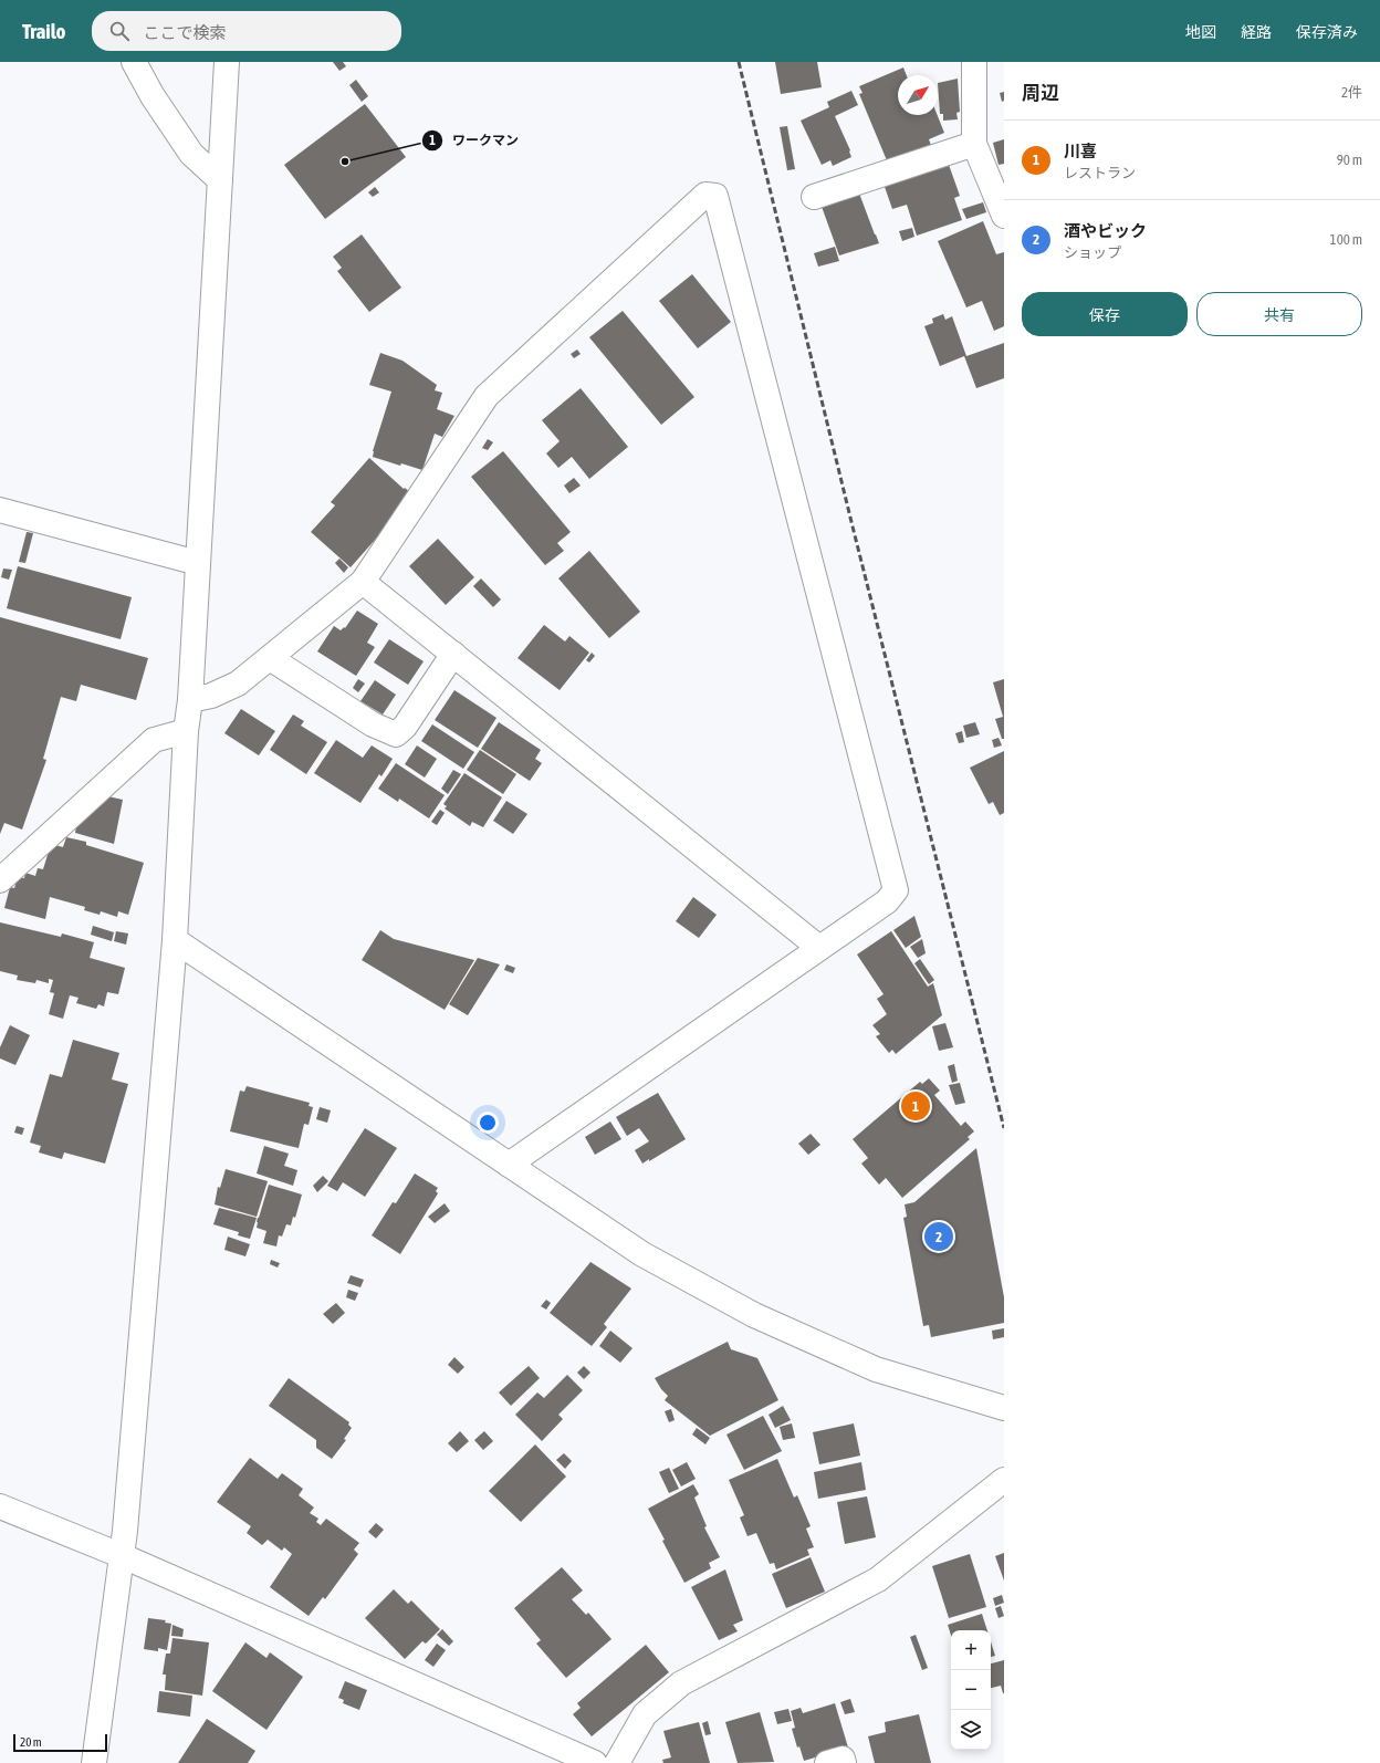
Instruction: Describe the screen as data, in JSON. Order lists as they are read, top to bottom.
{
  "places": ["ワークマン"],
  "scale_bar": "20 m",
  "north": "top right",
  "page": {
    "header": "Trailo",
    "search": "ここで検索",
    "nav": ["地図", "経路", "保存済み"],
    "heading": ["周辺", "2件"],
    "list": [
      {
        "mark": "1",
        "name": "川喜",
        "note": "レストラン",
        "value": "90 m"
      },
      {
        "mark": "2",
        "name": "酒やビック",
        "note": "ショップ",
        "value": "100 m"
      }
    ],
    "buttons": ["保存", "共有"],
    "pins": ["1", "2"],
    "map_buttons": ["+", "−"],
    "scale": "20 m"
  }
}
